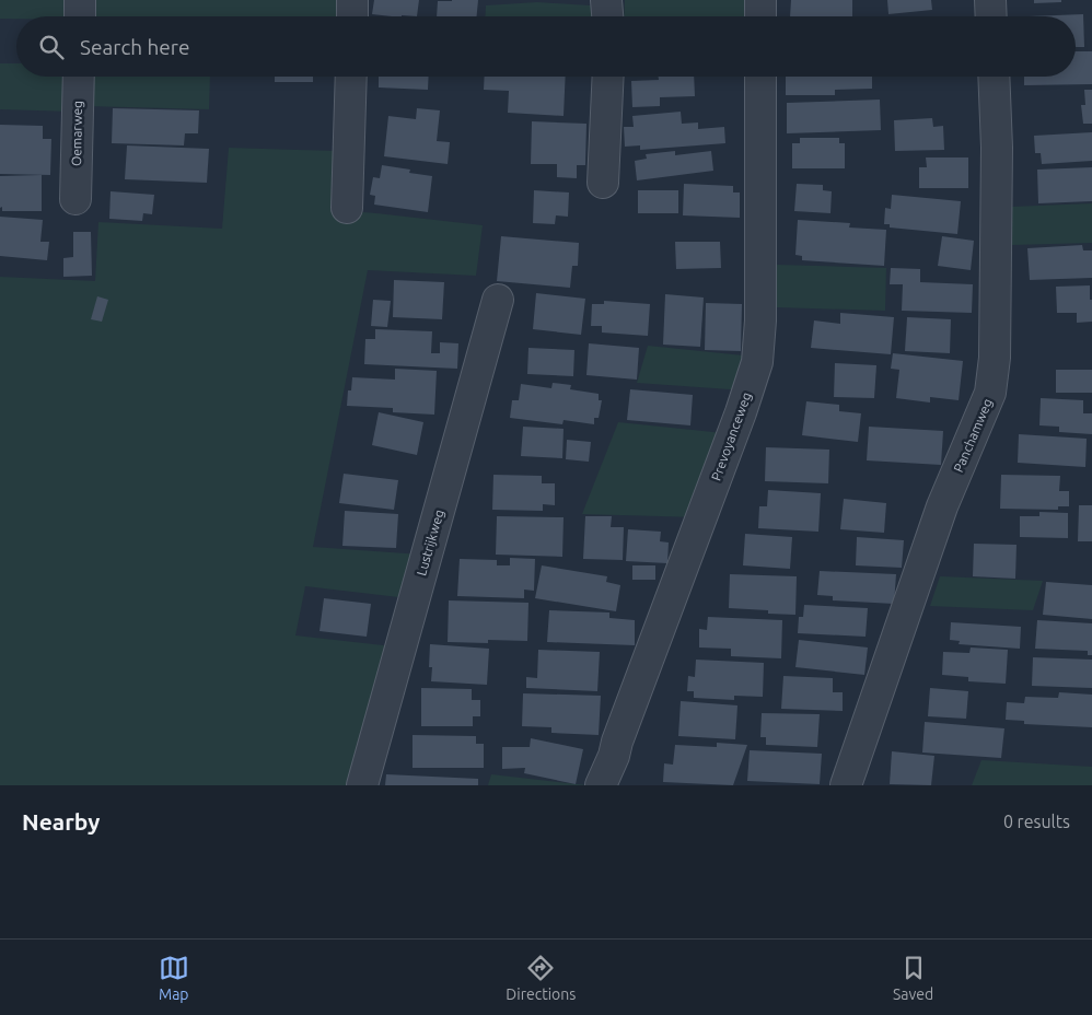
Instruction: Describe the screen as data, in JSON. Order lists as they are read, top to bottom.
{
  "streets": {
    "street": [
      "Oemarweg",
      "Panchamweg",
      "Prevoyanceweg",
      "Lustrijkweg"
    ]
  },
  "page": {
    "search": "Search here",
    "heading": ["Nearby", "0 results"],
    "nav": ["Map", "Directions", "Saved"]
  }
}
